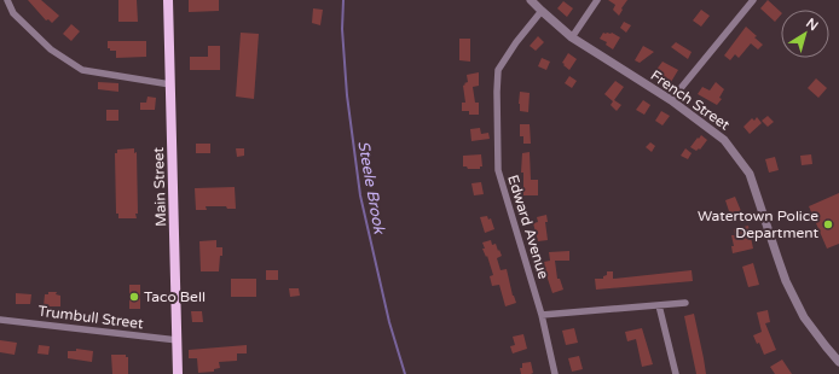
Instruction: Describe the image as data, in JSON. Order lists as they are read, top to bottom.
{
  "streets": {
    "main road": ["Main Street"],
    "street": ["French Street", "Edward Avenue", "Trumbull Street"]
  },
  "crossings": [
    ["French Street", "Edward Avenue"],
    ["Main Street", "Trumbull Street"]
  ],
  "water": ["Steele Brook"],
  "places": ["Watertown Police Department", "Taco Bell"],
  "north": "top right"
}
